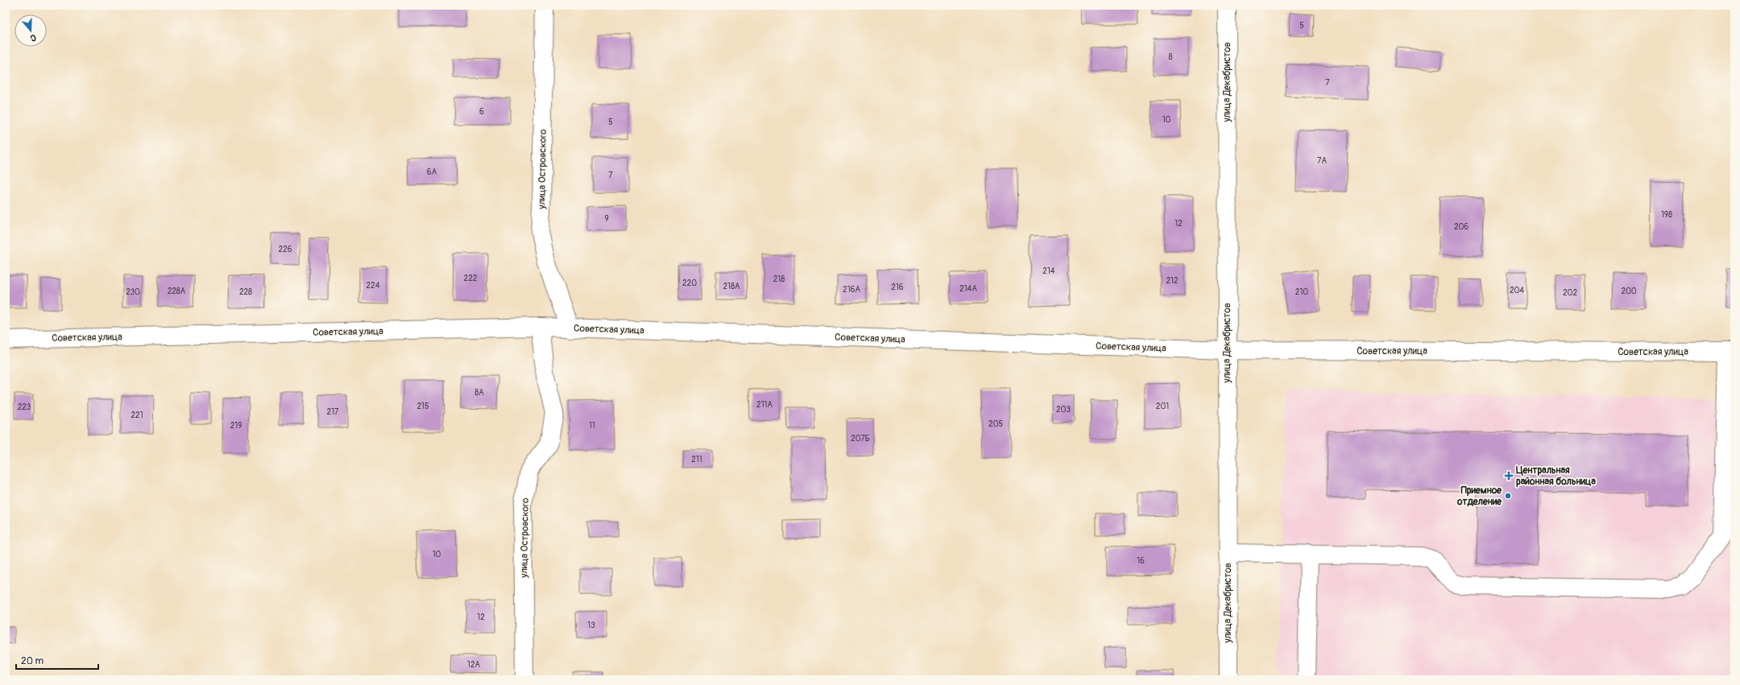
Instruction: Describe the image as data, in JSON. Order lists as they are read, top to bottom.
{
  "streets": {
    "street": ["улица Декабристов", "улица Островского", "Советская улица"]
  },
  "crossings": [
    ["улица Декабристов", "Советская улица"],
    ["улица Островского", "Советская улица"]
  ],
  "places": {
    "health": ["Центральная районная больница"],
    "other": ["Приемное отделение"]
  },
  "house_numbers": [
    "5",
    "8",
    "7",
    "6",
    "10",
    "5",
    "7А",
    "6А",
    "7",
    "198",
    "9",
    "12",
    "206",
    "226",
    "214",
    "222",
    "218",
    "212",
    "220",
    "224",
    "218А",
    "216",
    "214А",
    "216А",
    "204",
    "228А",
    "200",
    "230",
    "228",
    "210",
    "202",
    "8А",
    "211А",
    "215",
    "201",
    "223",
    "203",
    "217",
    "221",
    "205",
    "219",
    "11",
    "207Б",
    "211",
    "10",
    "16",
    "12",
    "13",
    "12А"
  ],
  "scale_bar": "20 m",
  "north": "bottom"
}
